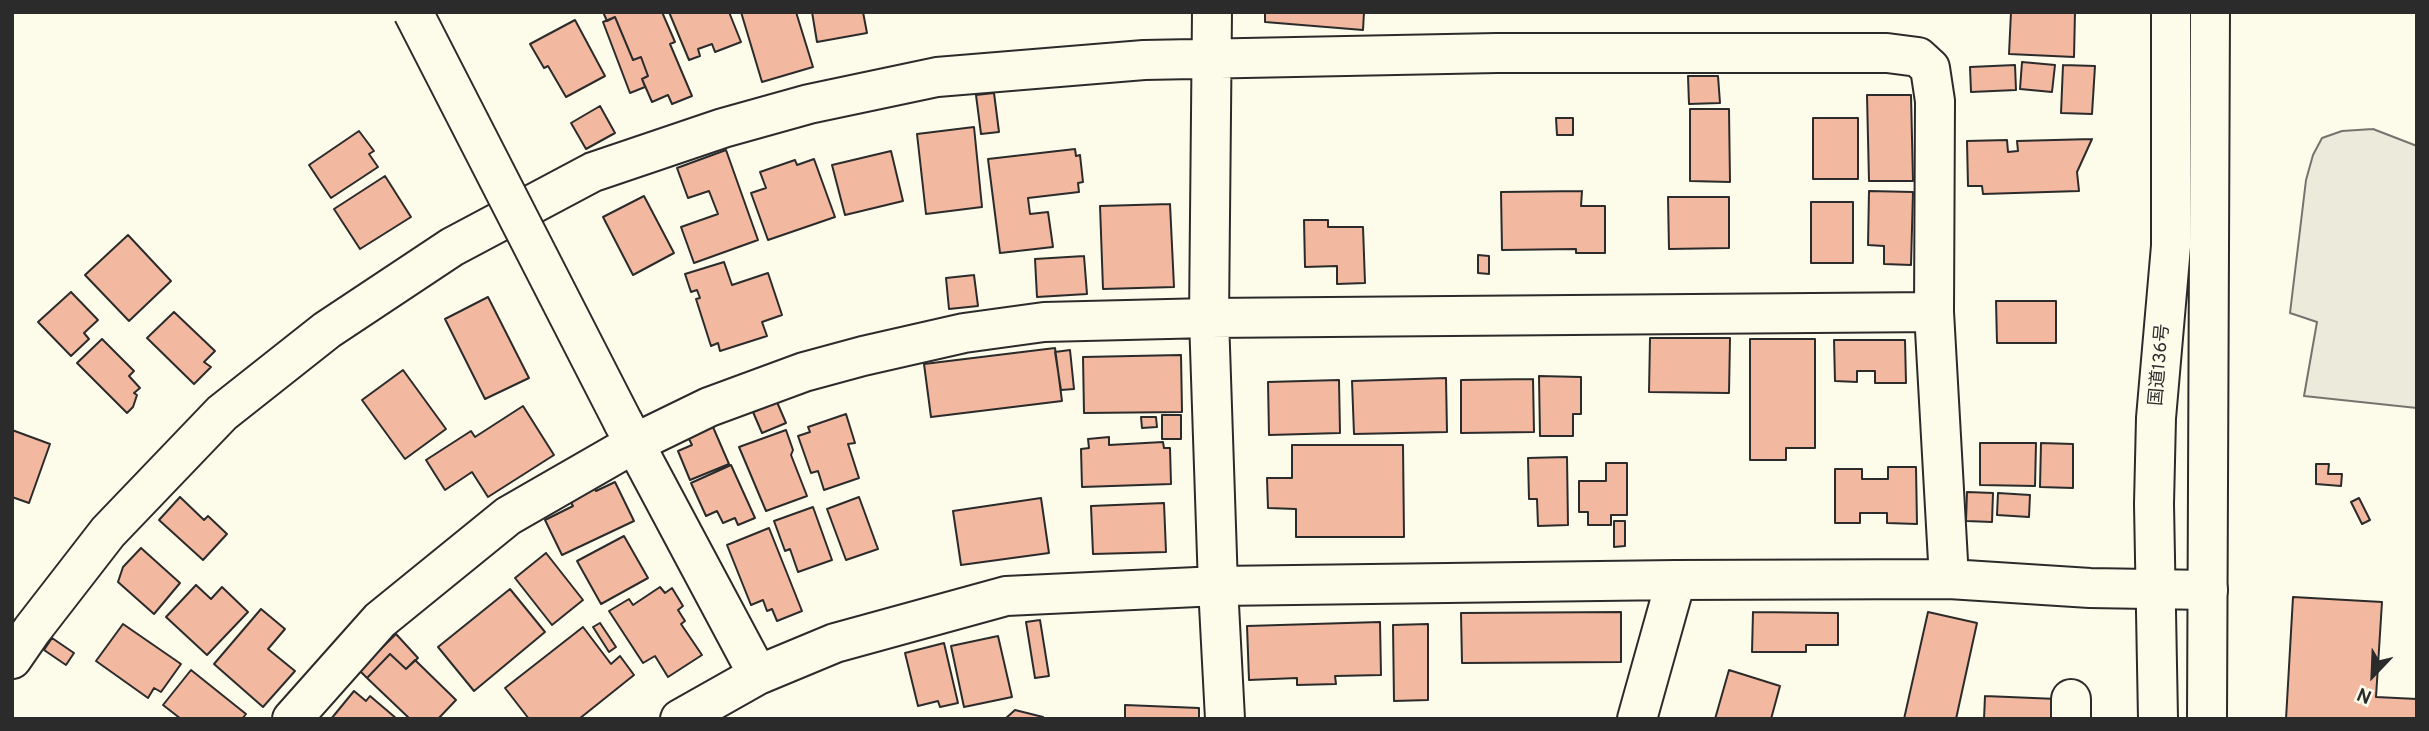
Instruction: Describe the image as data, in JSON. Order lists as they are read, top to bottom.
{
  "streets": {
    "main road": ["国道136号"]
  },
  "north": "bottom left"
}
